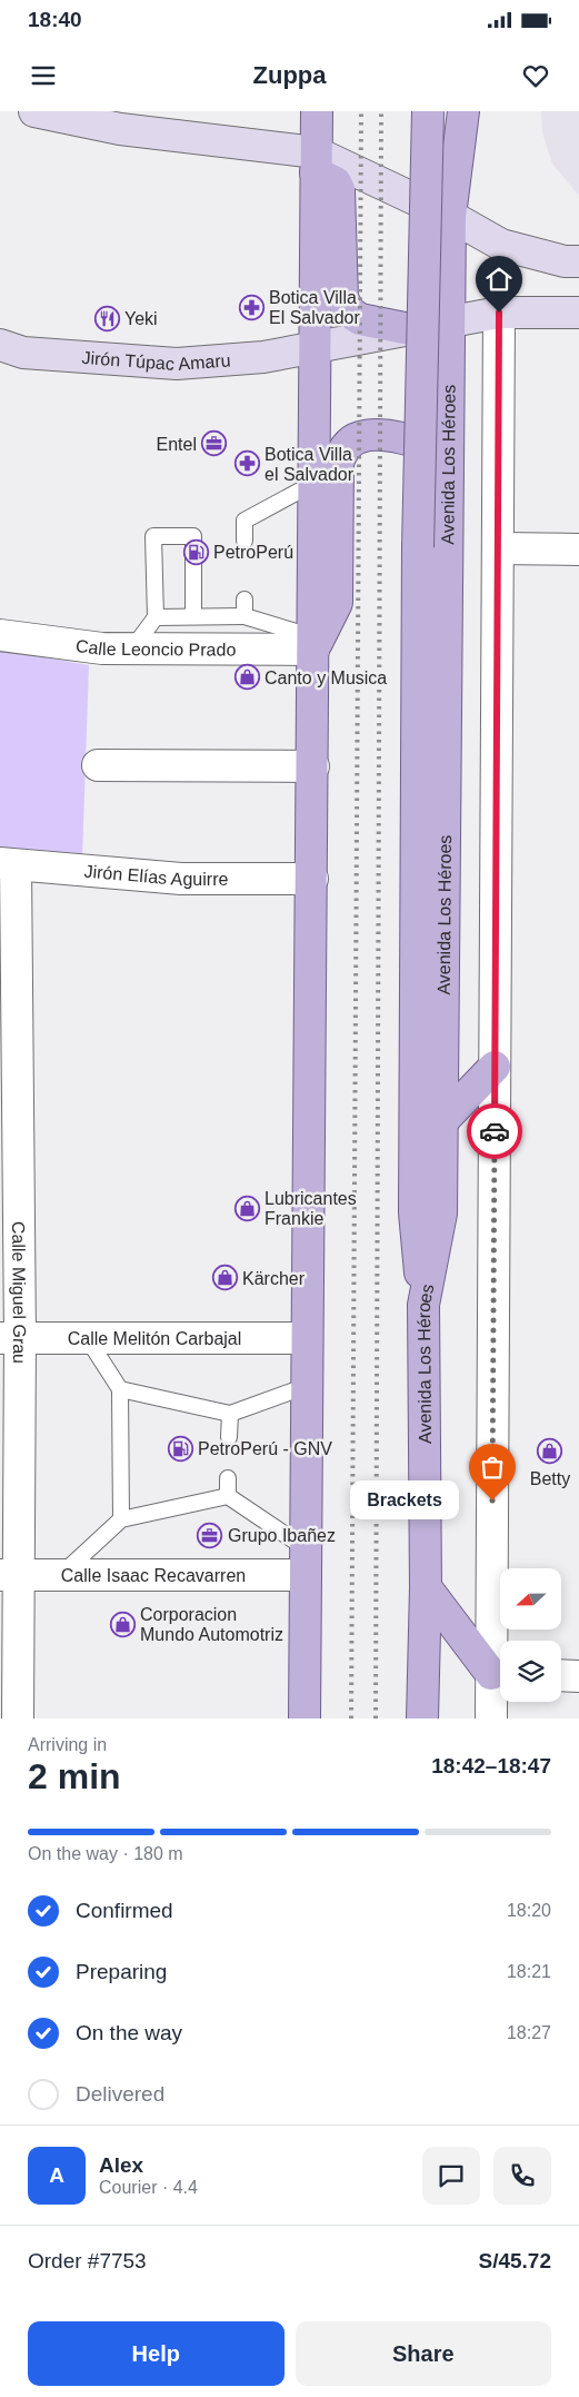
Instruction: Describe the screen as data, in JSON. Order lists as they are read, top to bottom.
{
  "streets": {
    "main road": ["Jirón Túpac Amaru", "Avenida Los Héroes"],
    "street": [
      "Calle Leoncio Prado",
      "Jirón Elías Aguirre",
      "Calle Miguel Grau",
      "Calle Melitón Carbajal",
      "Calle Isaac Recavarren"
    ]
  },
  "crossings": [
    ["Jirón Túpac Amaru", "Avenida Los Héroes"],
    ["Jirón Elías Aguirre", "Calle Miguel Grau"],
    ["Calle Miguel Grau", "Calle Melitón Carbajal"],
    ["Calle Miguel Grau", "Calle Isaac Recavarren"]
  ],
  "places": {
    "pharmacy": ["Botica Villa El Salvador", "Botica Villa el Salvador"],
    "restaurant": ["Yeki"],
    "office": ["Entel", "Grupo Ibañez"],
    "fuel station": ["PetroPerú", "PetroPerú - GNV"],
    "shop": [
      "Canto y Musica",
      "Lubricantes Frankie",
      "Kärcher",
      "Betty",
      "Corporacion Mundo Automotriz"
    ],
    "other": ["Brackets"]
  },
  "north": "left",
  "page": {
    "status": "18:40",
    "header": "Zuppa",
    "bubble": "Brackets",
    "heading": ["2 min", "Arriving in", "18:42–18:47"],
    "panel": [
      "Alex",
      "Courier · 4.4",
      "Order #7753",
      "S/45.72"
    ],
    "bar": "On the way · 180 m",
    "list": [
      ["Confirmed", "18:20"],
      ["Preparing", "18:21"],
      ["On the way", "18:27"],
      "Delivered"
    ],
    "round": "A",
    "buttons": ["Help", "Share"]
  }
}
